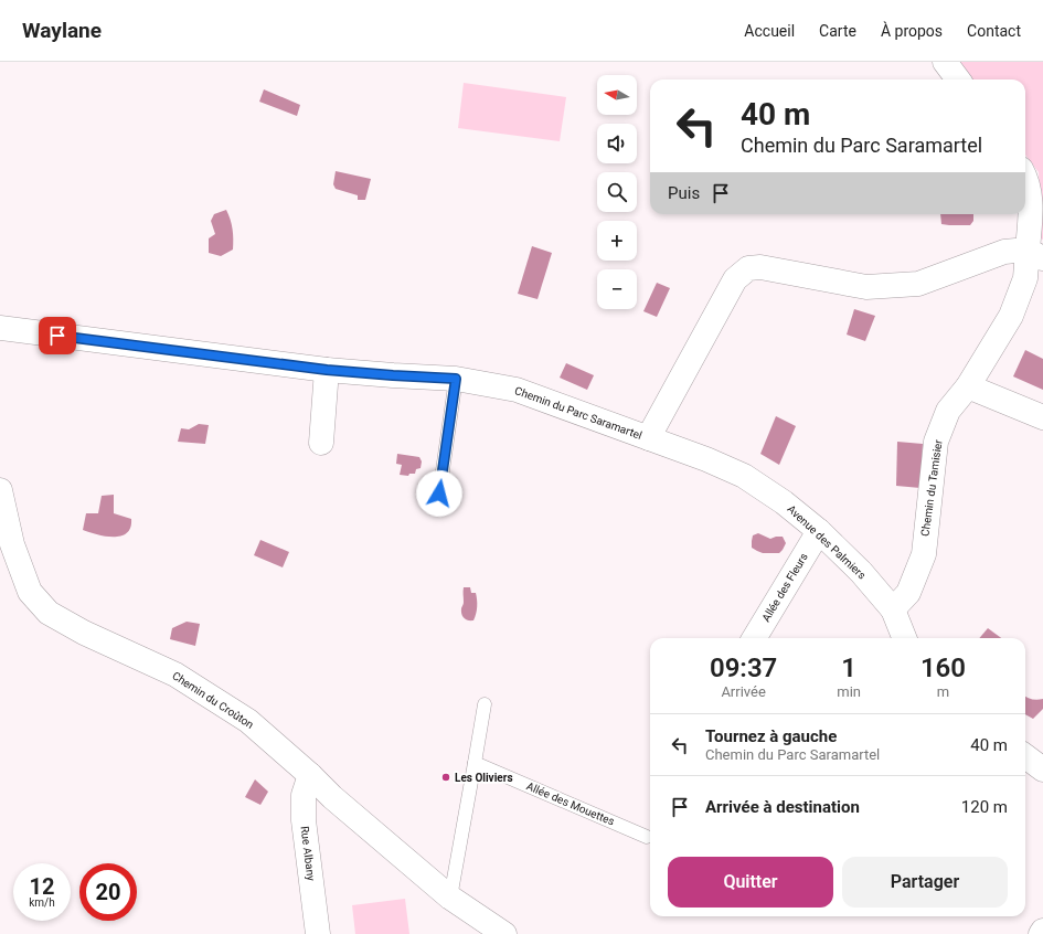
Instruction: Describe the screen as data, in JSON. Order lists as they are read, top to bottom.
{
  "streets": {
    "street": [
      "Chemin du Parc Saramartel",
      "Chemin du Tamisier",
      "Avenue des Palmiers",
      "Allée des Fleurs",
      "Chemin du Croûton",
      "Rue Albany"
    ],
    "lane": ["Allée des Mouettes"]
  },
  "crossings": [
    ["Chemin du Parc Saramartel", "Avenue des Palmiers"],
    ["Chemin du Tamisier", "Avenue des Palmiers"],
    ["Avenue des Palmiers", "Allée des Fleurs"],
    ["Chemin du Croûton", "Rue Albany"]
  ],
  "places": ["Les Oliviers"],
  "north": "left",
  "page": {
    "header": "Waylane",
    "nav": [
      "Accueil",
      "Carte",
      "À propos",
      "Contact"
    ],
    "map_buttons": ["+", "−"],
    "turn": ["40 m", "Chemin du Parc Saramartel"],
    "then": "Puis",
    "eta": [
      "09:37",
      "Arrivée",
      "1",
      "min",
      "160",
      "m"
    ],
    "list": [
      {
        "name": "Tournez à gauche",
        "note": "Chemin du Parc Saramartel",
        "value": "40 m"
      },
      {
        "name": "Arrivée à destination",
        "value": "120 m"
      }
    ],
    "buttons": ["Quitter", "Partager"],
    "speed": "12 km/h",
    "limit": "20"
  }
}
